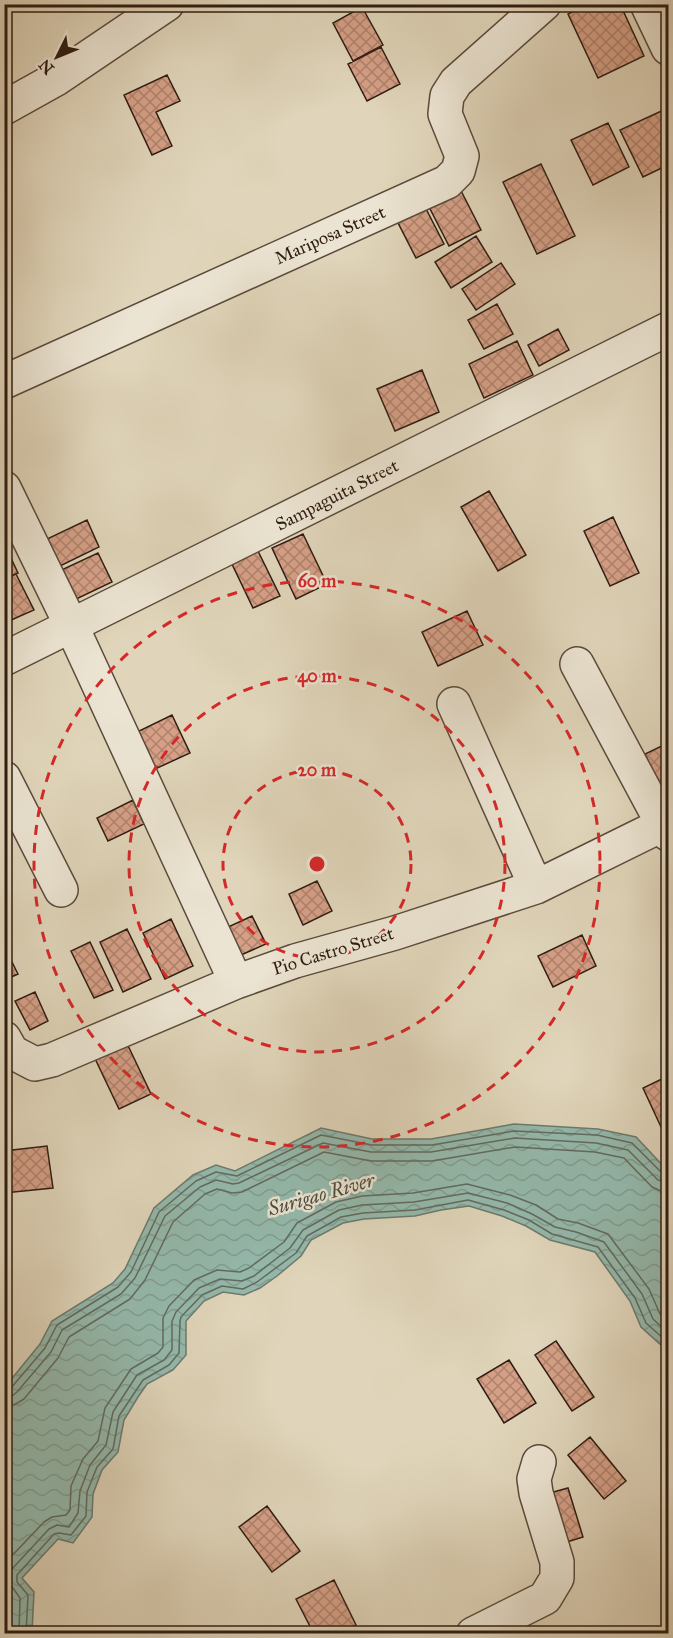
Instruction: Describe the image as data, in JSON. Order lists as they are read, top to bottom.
{
  "streets": {
    "street": ["Mariposa Street", "Sampaguita Street", "Pio Castro Street"]
  },
  "water": ["Surigao River"],
  "north": "bottom left",
  "rings": ["60 m", "40 m", "20 m"]
}
